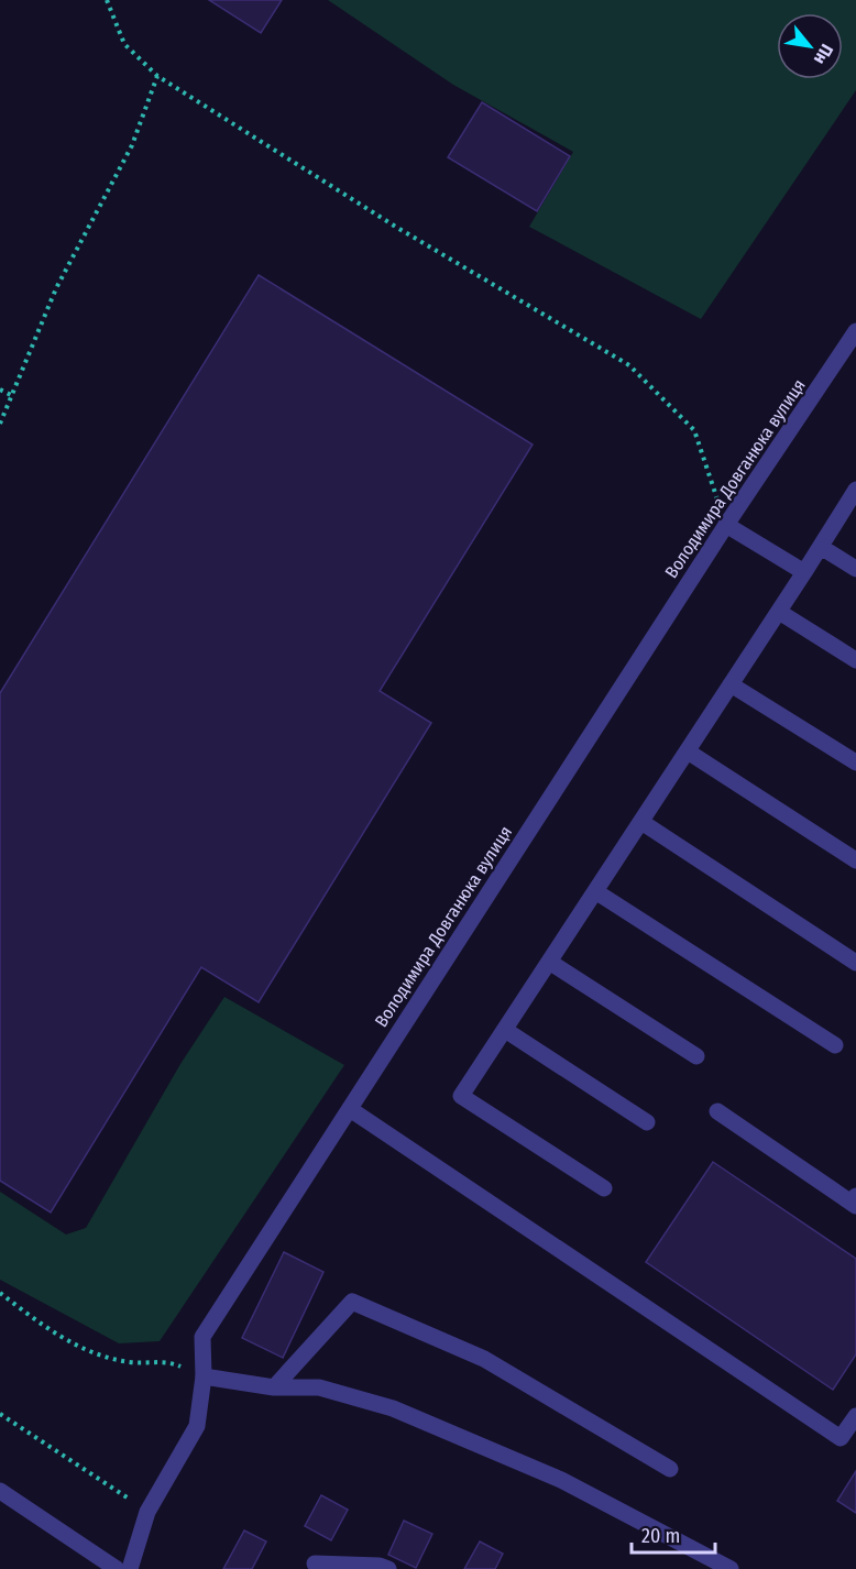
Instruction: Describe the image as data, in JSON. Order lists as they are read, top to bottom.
{
  "streets": {
    "street": ["Володимира Довганюка вулиця"]
  },
  "scale_bar": "20 m",
  "north": "bottom right"
}
